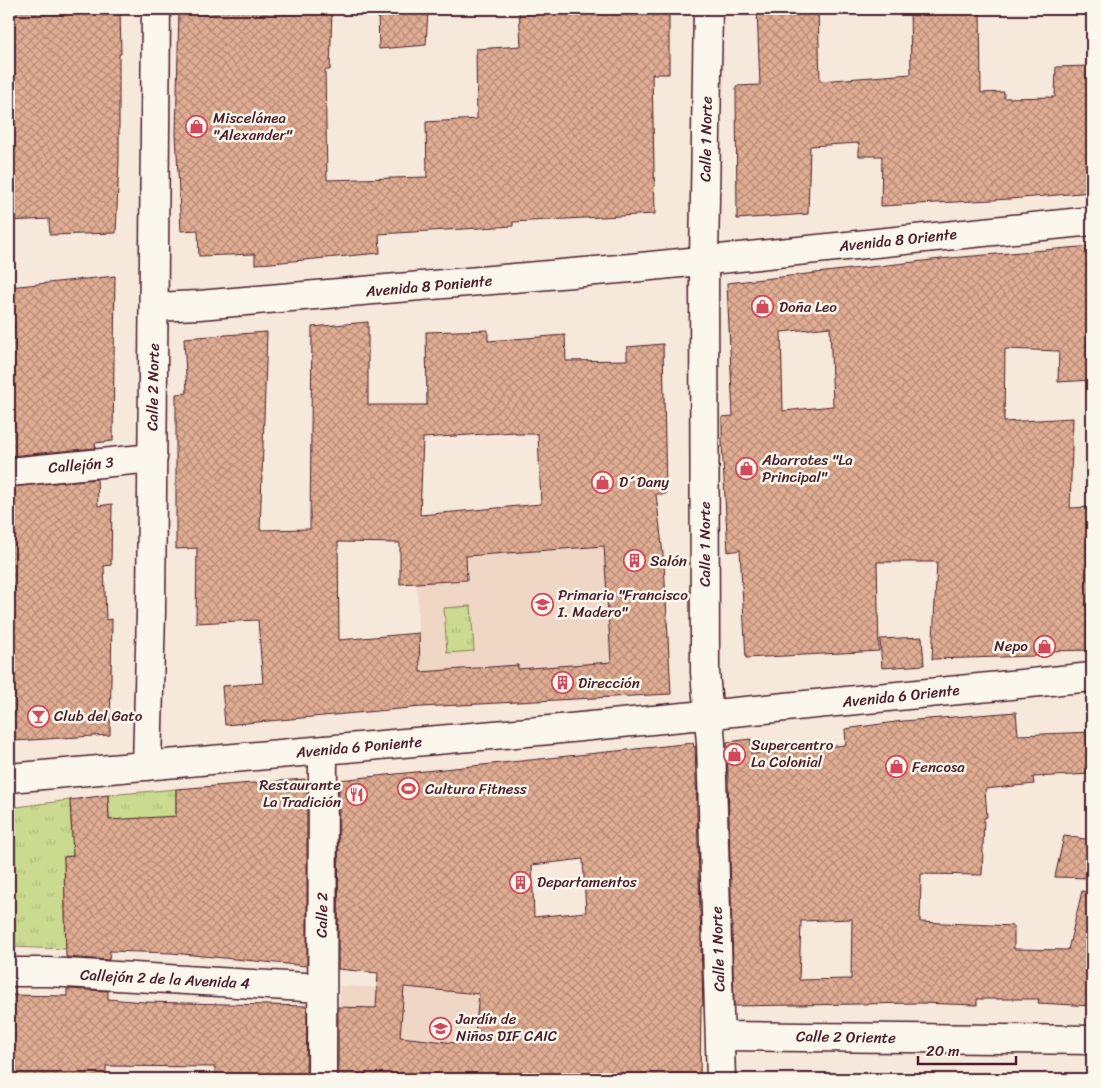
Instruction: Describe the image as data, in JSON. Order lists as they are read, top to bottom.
{
  "streets": {
    "street": [
      "Calle 1 Norte",
      "Avenida 8 Oriente",
      "Avenida 8 Poniente",
      "Calle 2 Norte",
      "Callejón 3",
      "Avenida 6 Oriente",
      "Avenida 6 Poniente",
      "Calle 2",
      "Callejón 2 de la Avenida 4",
      "Calle 2 Oriente"
    ]
  },
  "crossings": [
    ["Calle 1 Norte", "Avenida 8 Oriente"],
    ["Calle 1 Norte", "Avenida 8 Poniente"],
    ["Calle 1 Norte", "Avenida 6 Oriente"],
    ["Calle 1 Norte", "Avenida 6 Poniente"],
    ["Calle 1 Norte", "Calle 2 Oriente"],
    ["Avenida 8 Oriente", "Avenida 8 Poniente"],
    ["Avenida 8 Poniente", "Calle 2 Norte"],
    ["Calle 2 Norte", "Callejón 3"],
    ["Calle 2 Norte", "Avenida 6 Poniente"],
    ["Avenida 6 Oriente", "Avenida 6 Poniente"],
    ["Avenida 6 Poniente", "Calle 2"],
    ["Calle 2", "Callejón 2 de la Avenida 4"]
  ],
  "places": {
    "shop": [
      "Miscelánea \"Alexander\"",
      "Doña Leo",
      "Abarrotes \"La Principal\"",
      "D´Dany",
      "Nepo",
      "Supercentro La Colonial",
      "Fencosa"
    ],
    "building": ["Salón", "Dirección", "Departamentos"],
    "school or university": ["Primaria \"Francisco I. Madero\"", "Jardín de Niños DIF CAIC"],
    "bar": ["Club del Gato"],
    "sports": ["Cultura Fitness"],
    "restaurant": ["Restaurante La Tradición"]
  },
  "scale_bar": "20 m"
}
